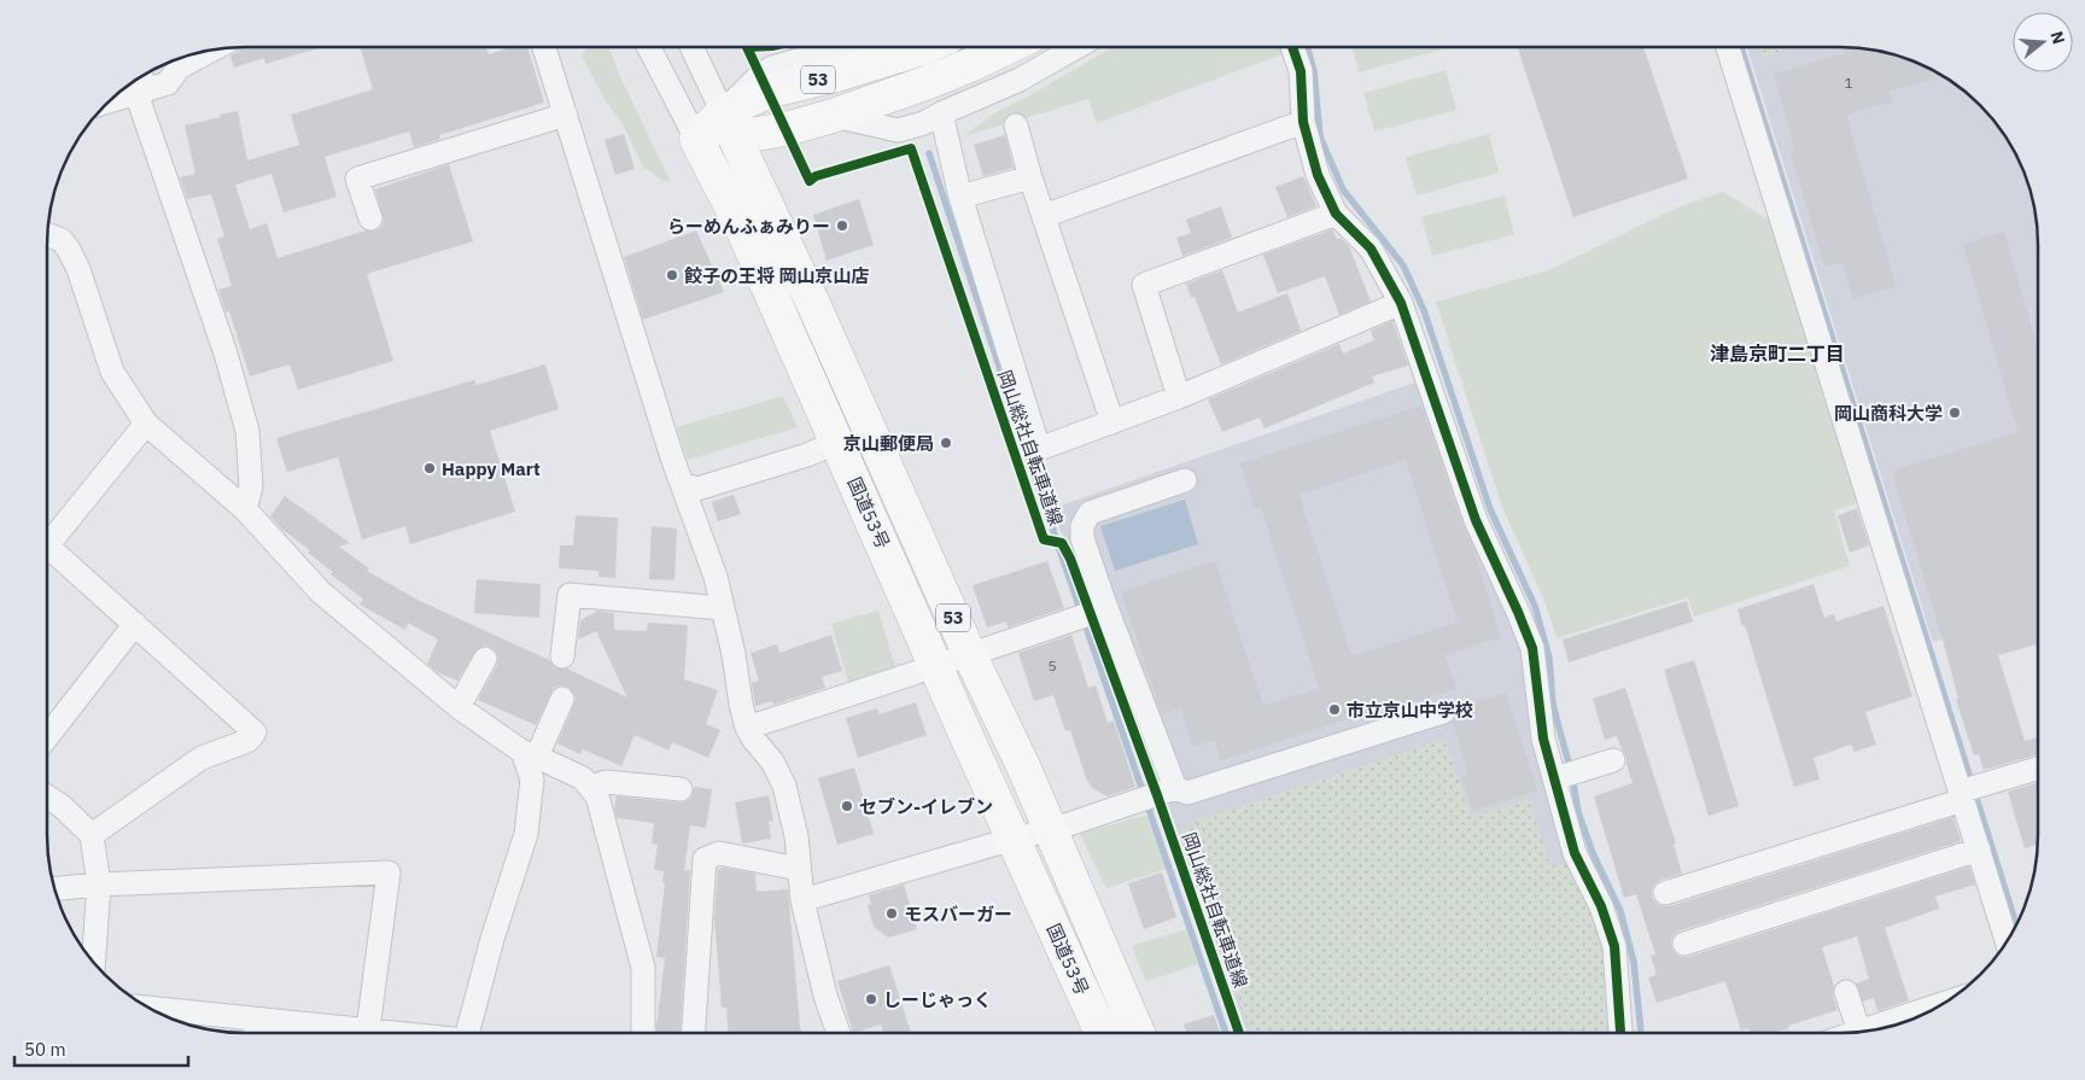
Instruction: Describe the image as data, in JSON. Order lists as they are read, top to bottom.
{
  "streets": {
    "highway": ["53", "国道53号"],
    "cycle path": ["岡山総社自転車道線"]
  },
  "crossings": [
    ["53", "国道53号"]
  ],
  "districts": ["津島京町二丁目"],
  "places": [
    "らーめんふぁみりー",
    "餃子の王将 岡山京山店",
    "岡山商科大学",
    "京山郵便局",
    "Happy Mart",
    "市立京山中学校",
    "セブン-イレブン",
    "モスバーガー",
    "しーじゃっく"
  ],
  "house_numbers": ["1", "5"],
  "scale_bar": "50 m",
  "north": "right"
}
